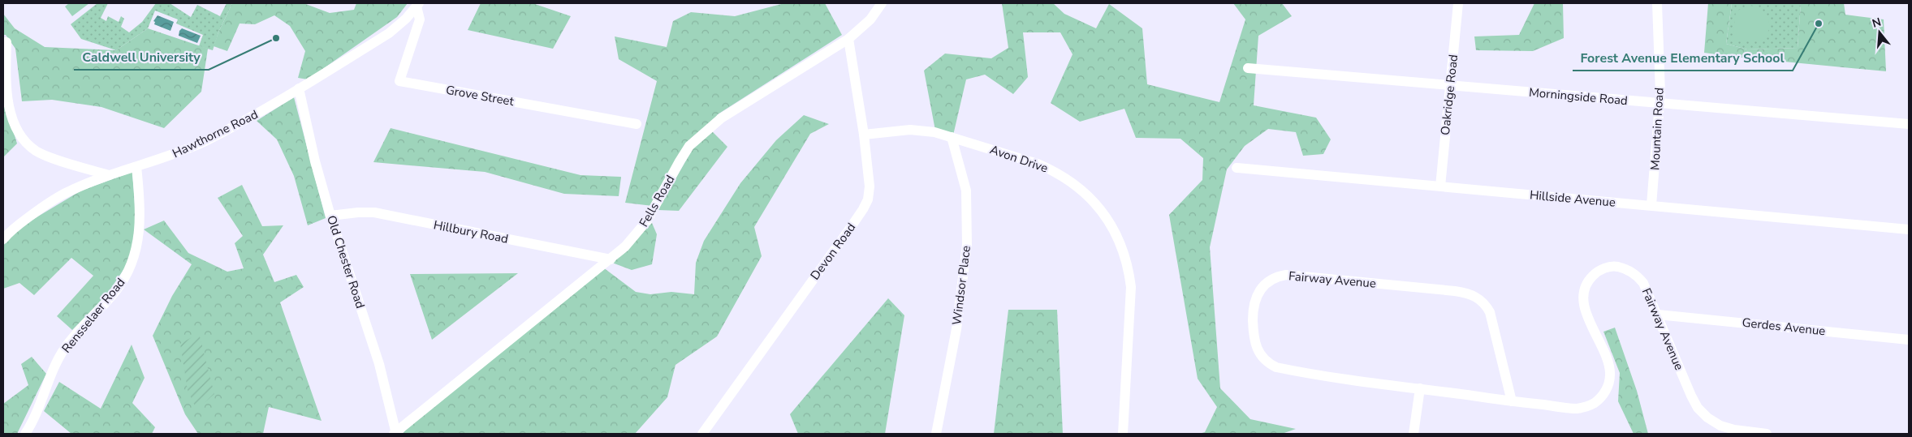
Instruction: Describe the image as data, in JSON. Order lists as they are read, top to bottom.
{
  "streets": {
    "street": [
      "Oakridge Road",
      "Grove Street",
      "Morningside Road",
      "Mountain Road",
      "Hawthorne Road",
      "Avon Drive",
      "Hillside Avenue",
      "Fells Road",
      "Hillbury Road",
      "Devon Road",
      "Old Chester Road",
      "Fairway Avenue",
      "Windsor Place",
      "Rensselaer Road",
      "Gerdes Avenue"
    ]
  },
  "crossings": [
    ["Oakridge Road", "Morningside Road"],
    ["Oakridge Road", "Hillside Avenue"],
    ["Grove Street", "Hawthorne Road"],
    ["Morningside Road", "Mountain Road"],
    ["Mountain Road", "Hillside Avenue"],
    ["Hawthorne Road", "Old Chester Road"],
    ["Hawthorne Road", "Rensselaer Road"],
    ["Avon Drive", "Devon Road"],
    ["Avon Drive", "Windsor Place"],
    ["Fells Road", "Hillbury Road"],
    ["Fells Road", "Devon Road"],
    ["Fells Road", "Old Chester Road"],
    ["Hillbury Road", "Old Chester Road"],
    ["Fairway Avenue", "Gerdes Avenue"]
  ],
  "places": ["Forest Avenue Elementary School", "Caldwell University"],
  "north": "top"
}
